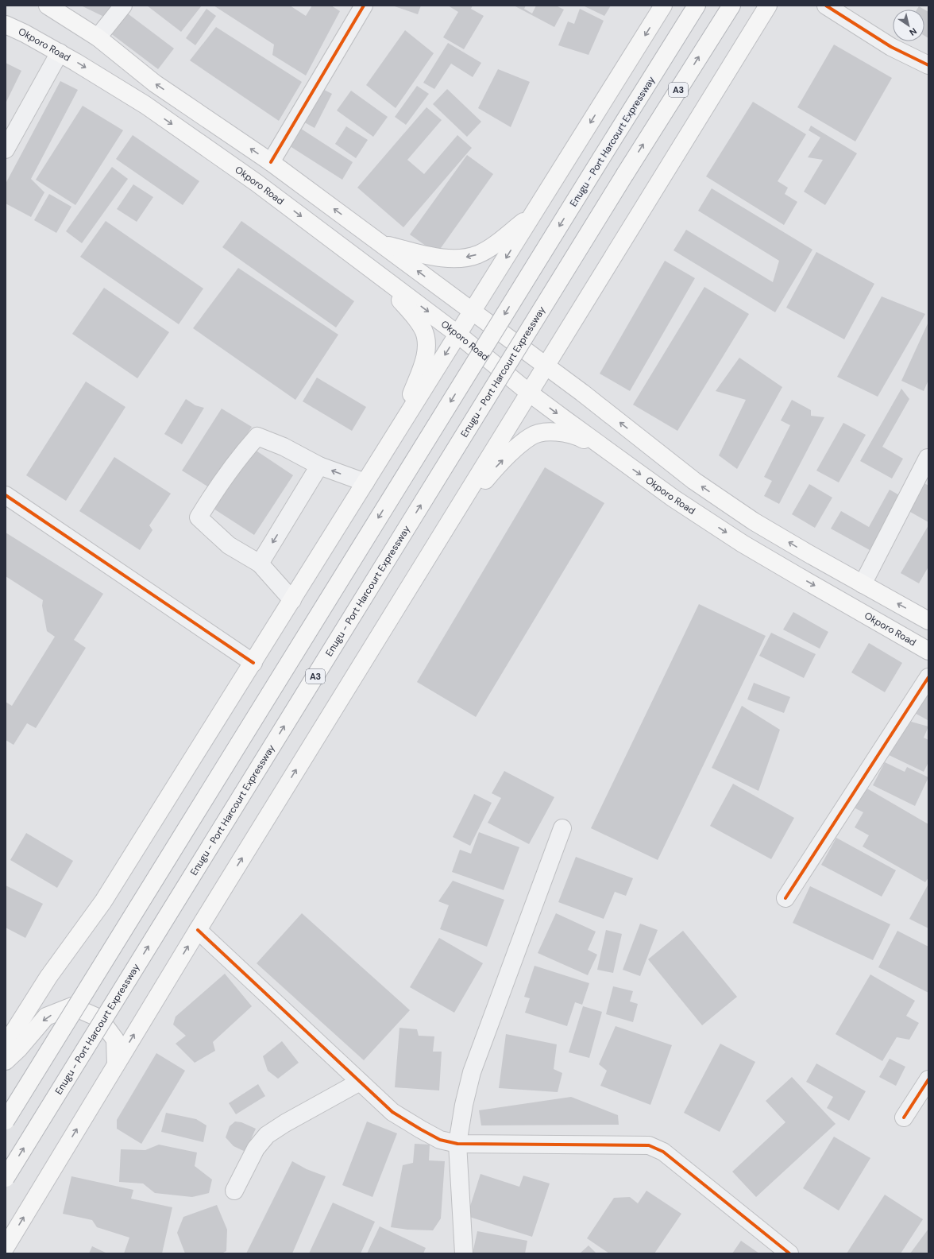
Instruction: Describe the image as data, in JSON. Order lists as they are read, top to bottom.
{
  "streets": {
    "main road": ["Okporo Road", "A3", "Enugu - Port Harcourt Expressway"]
  },
  "north": "bottom right"
}
